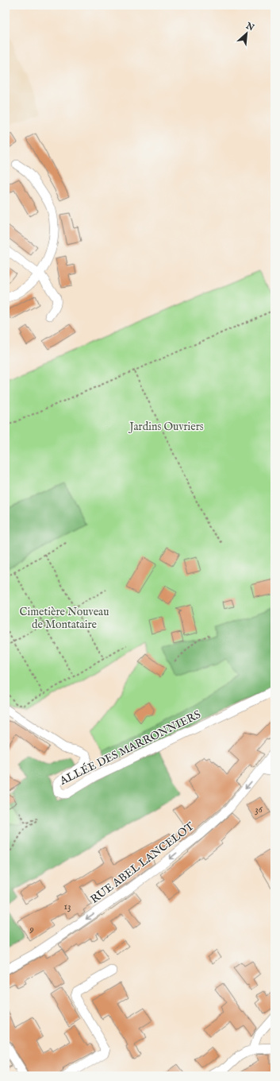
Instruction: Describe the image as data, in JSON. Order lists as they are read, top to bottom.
{
  "streets": {
    "street": ["ALLÉE DES MARRONNIERS", "RUE ABEL LANCELOT"]
  },
  "one_way": ["RUE ABEL LANCELOT"],
  "parks": ["Jardins Ouvriers", "Cimetière Nouveau de Montataire"],
  "house_numbers": ["36", "13", "9"],
  "north": "top right"
}
